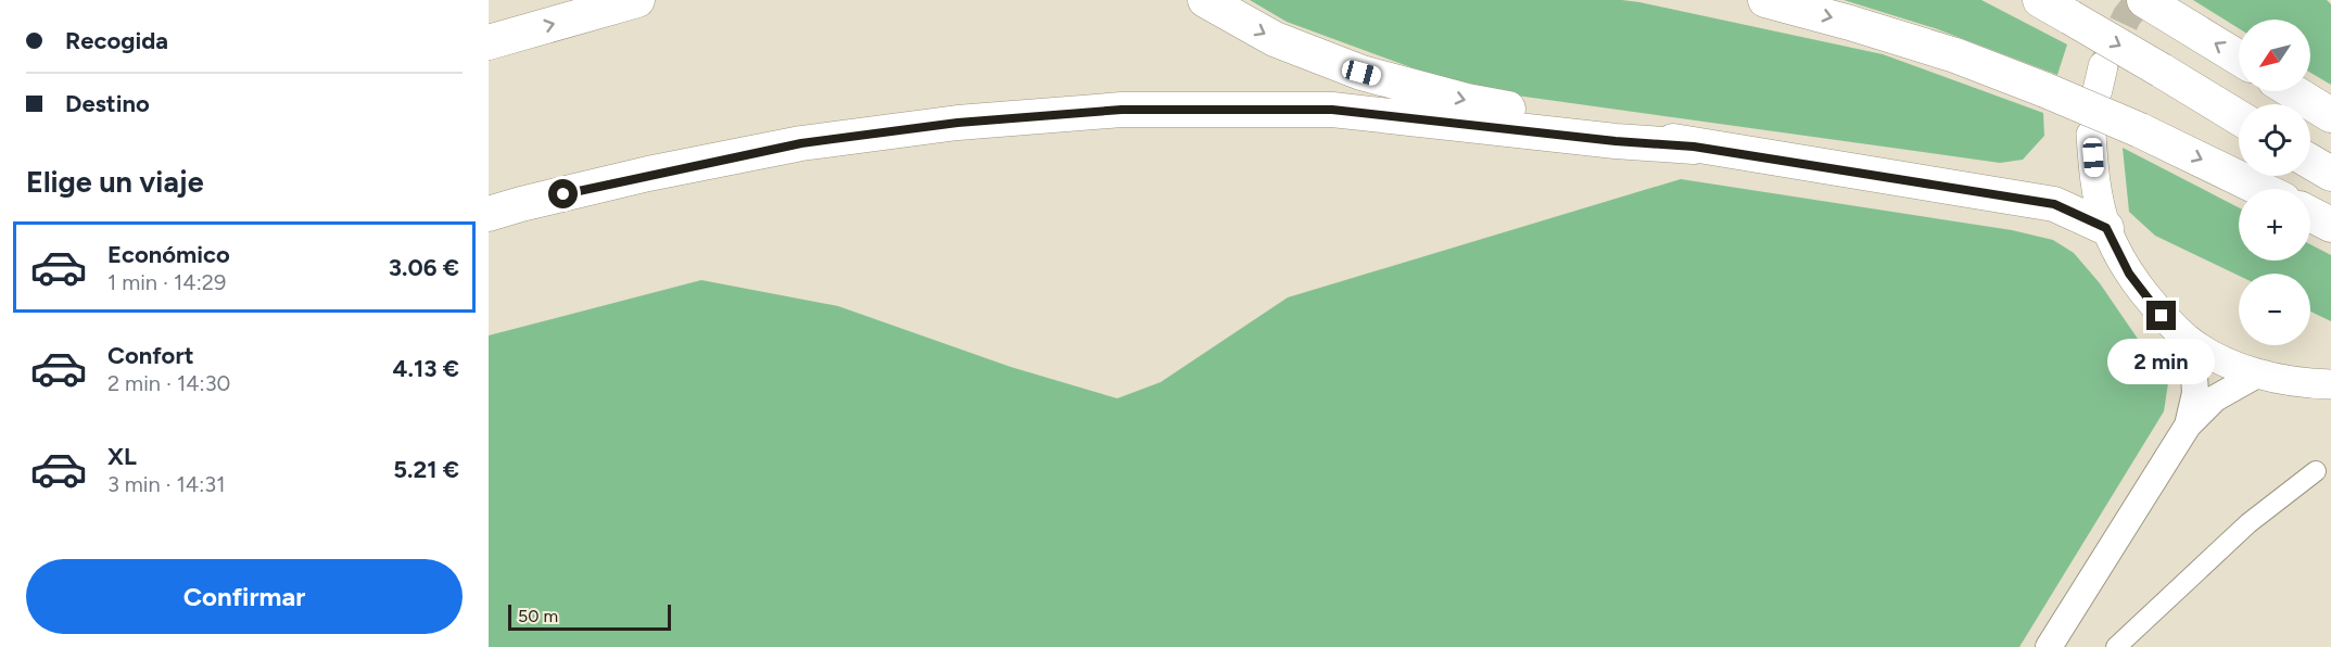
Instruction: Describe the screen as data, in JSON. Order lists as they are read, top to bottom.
{
  "scale_bar": "50 m",
  "north": "bottom left",
  "page": {
    "banner": ["Recogida", "Destino"],
    "map_buttons": ["+", "−"],
    "heading": "Elige un viaje",
    "list": [
      {
        "name": "Económico",
        "note": "1 min · 14:29",
        "value": "3.06 €"
      },
      {
        "name": "Confort",
        "note": "2 min · 14:30",
        "value": "4.13 €"
      },
      {
        "name": "XL",
        "note": "3 min · 14:31",
        "value": "5.21 €"
      }
    ],
    "bubble": "2 min",
    "buttons": "Confirmar",
    "scale": "50 m"
  }
}
